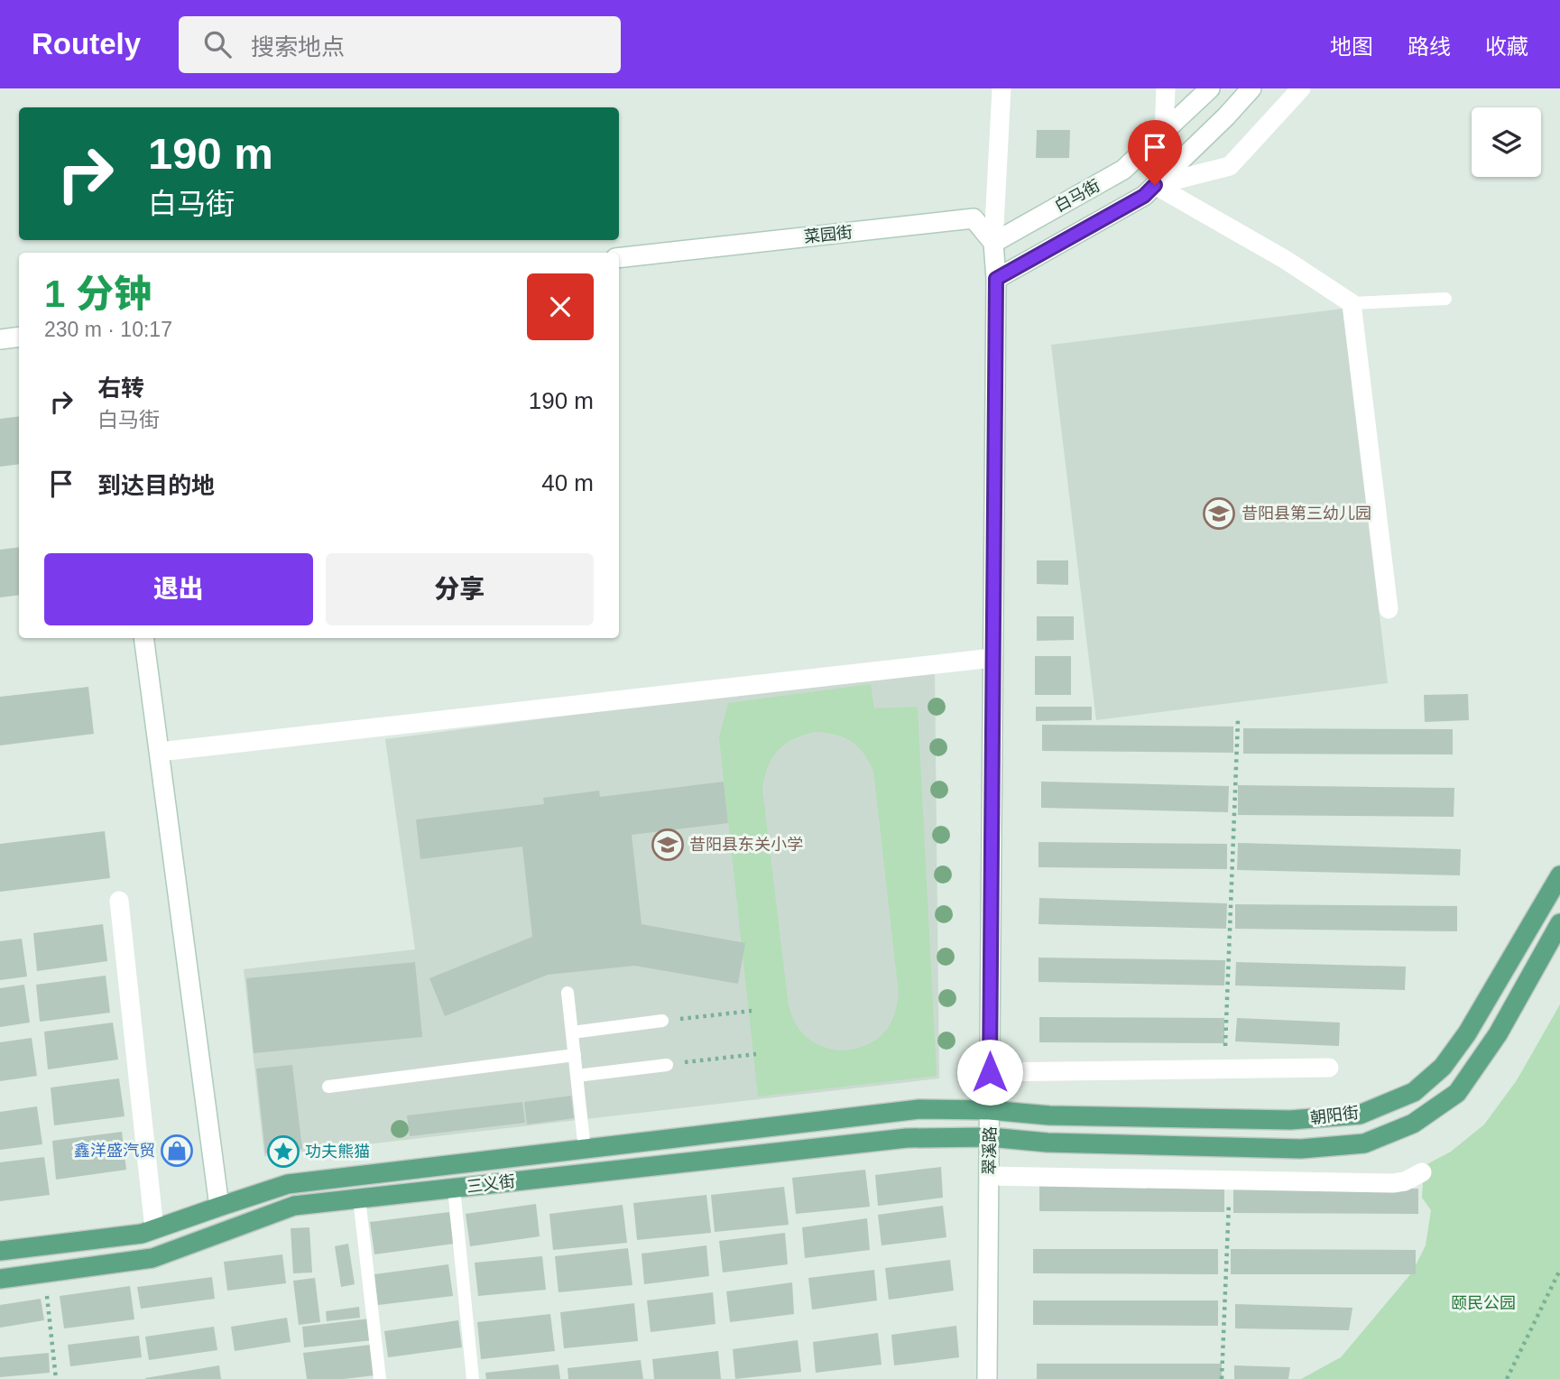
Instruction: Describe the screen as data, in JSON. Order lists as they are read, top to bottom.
{
  "streets": {
    "main road": ["朝阳街", "三义街"],
    "street": ["白马街", "菜园街", "翠溪路"]
  },
  "crossings": [
    ["白马街", "菜园街"],
    ["白马街", "翠溪路"],
    ["朝阳街", "翠溪路"],
    ["朝阳街", "三义街"],
    ["翠溪路", "三义街"]
  ],
  "parks": ["颐民公园"],
  "places": {
    "school or university": ["昔阳县第三幼儿园", "昔阳县东关小学"],
    "shop": ["鑫洋盛汽贸"],
    "place": ["功夫熊猫"]
  },
  "page": {
    "header": "Routely",
    "search": "搜索地点",
    "nav": ["地图", "路线", "收藏"],
    "turn": ["190 m", "白马街"],
    "heading": ["1 分钟", "230 m · 10:17"],
    "list": [
      {
        "name": "右转",
        "note": "白马街",
        "value": "190 m"
      },
      {
        "name": "到达目的地",
        "value": "40 m"
      }
    ],
    "buttons": ["退出", "分享"]
  }
}
